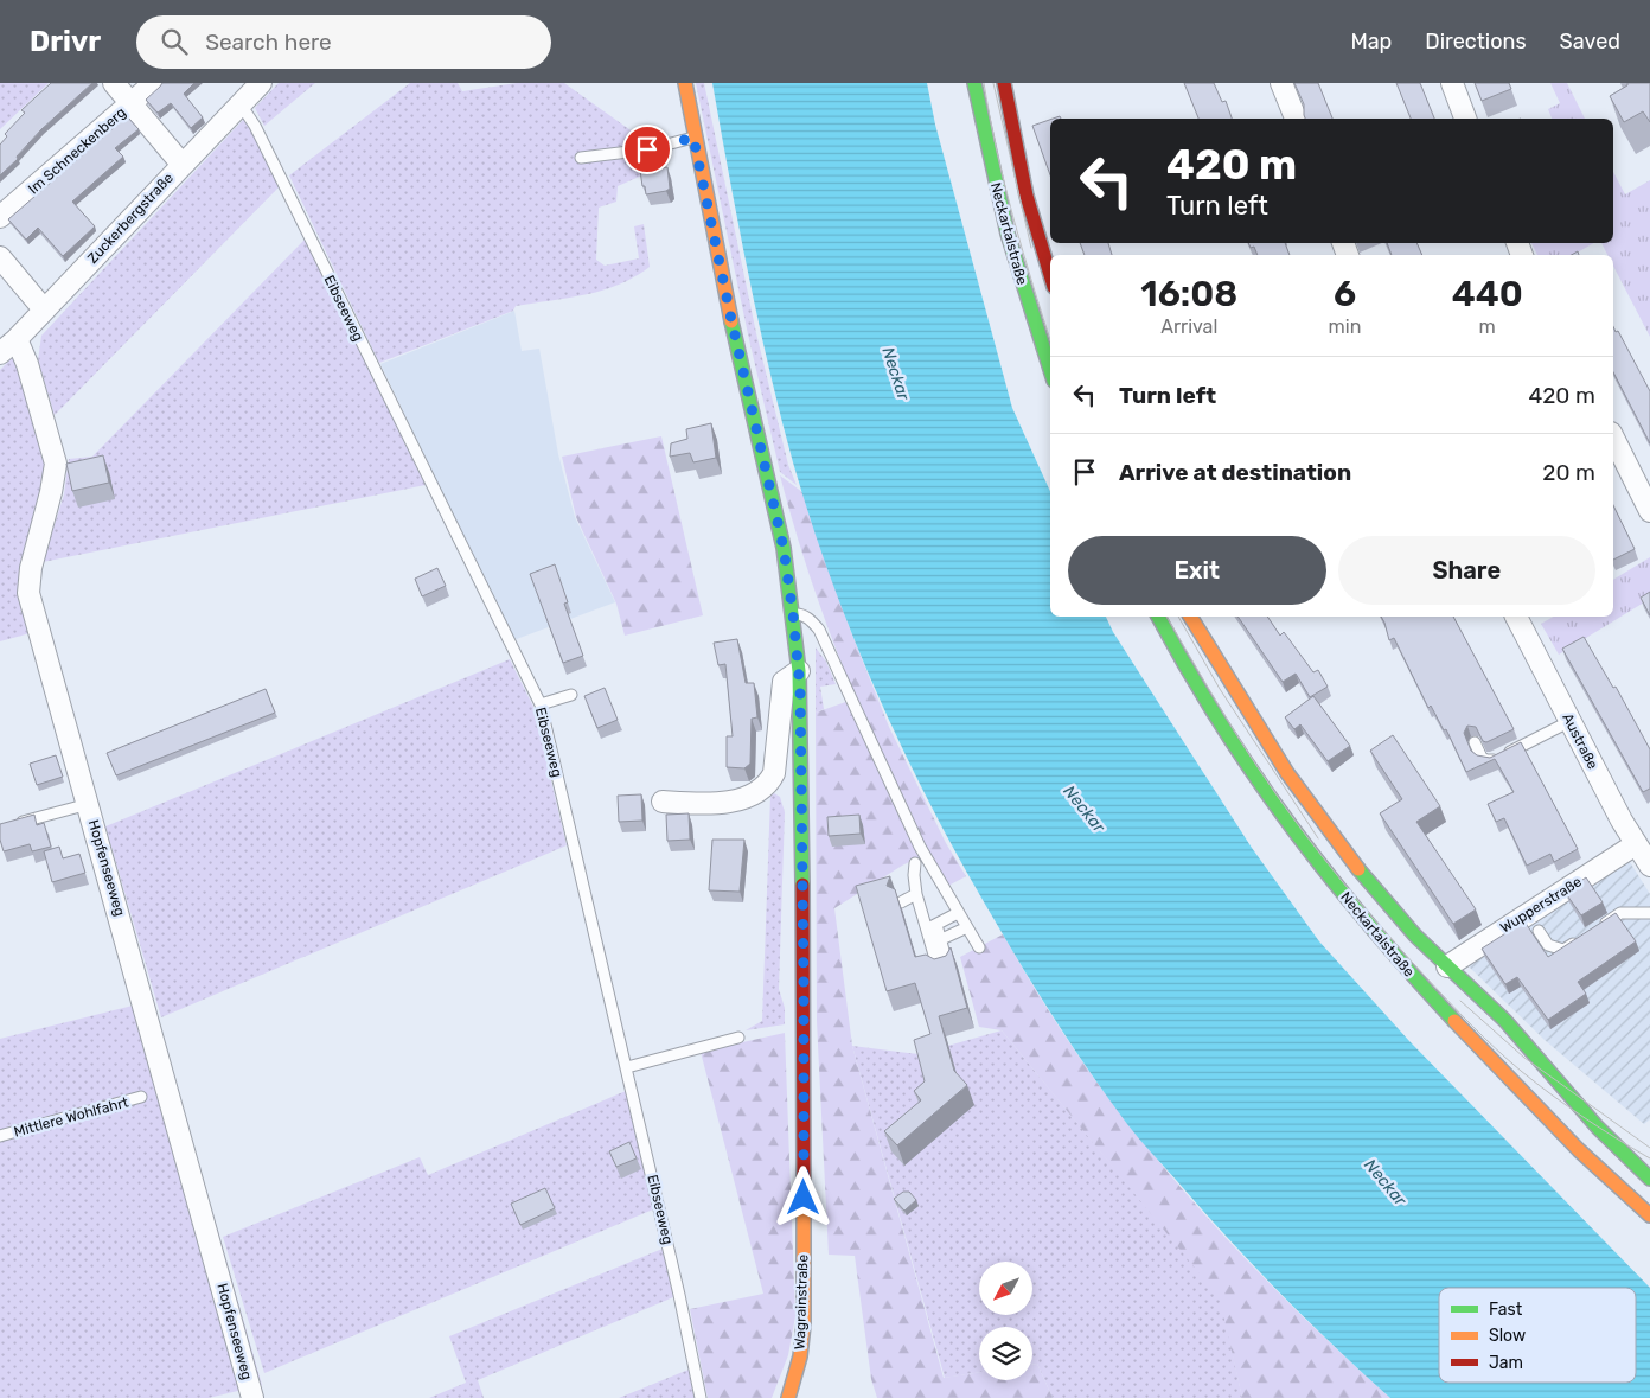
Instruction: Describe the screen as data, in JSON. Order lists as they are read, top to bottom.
{
  "streets": {
    "main road": ["Neckartalstraße", "Wagrainstraße"],
    "street": [
      "Im Schneckenberg",
      "Zuckerbergstraße",
      "Austraße",
      "Hopfenseeweg",
      "Wupperstraße"
    ],
    "lane": ["Eibseeweg", "Mittlere Wohlfahrt"]
  },
  "crossings": [
    ["Zuckerbergstraße", "Eibseeweg"],
    ["Zuckerbergstraße", "Hopfenseeweg"],
    ["Neckartalstraße", "Wupperstraße"],
    ["Austraße", "Wupperstraße"]
  ],
  "water": ["Neckar"],
  "legend": ["Fast", "Slow", "Jam"],
  "north": "bottom left",
  "page": {
    "header": "Drivr",
    "search": "Search here",
    "nav": ["Map", "Directions", "Saved"],
    "turn": ["420 m", "Turn left"],
    "eta": [
      "16:08",
      "Arrival",
      "6",
      "min",
      "440",
      "m"
    ],
    "list": [
      {
        "name": "Turn left",
        "value": "420 m"
      },
      {
        "name": "Arrive at destination",
        "value": "20 m"
      }
    ],
    "buttons": ["Exit", "Share"]
  }
}
